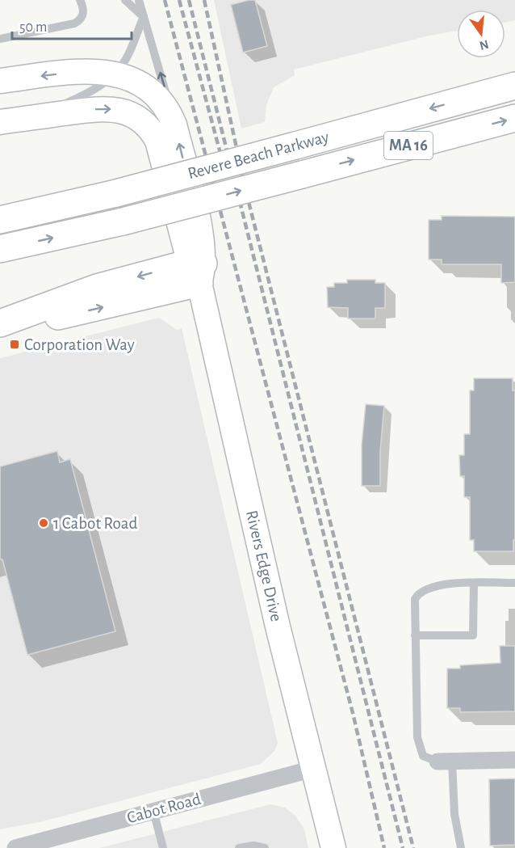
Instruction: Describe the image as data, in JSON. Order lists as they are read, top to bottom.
{
  "streets": {
    "highway": ["MA 16", "Revere Beach Parkway"],
    "main road": ["Rivers Edge Drive"],
    "street": ["Cabot Road"]
  },
  "crossings": [
    ["Rivers Edge Drive", "Cabot Road"]
  ],
  "places": {
    "transit": ["Corporation Way"],
    "other": ["1 Cabot Road"]
  },
  "scale_bar": "50 m",
  "north": "bottom"
}
